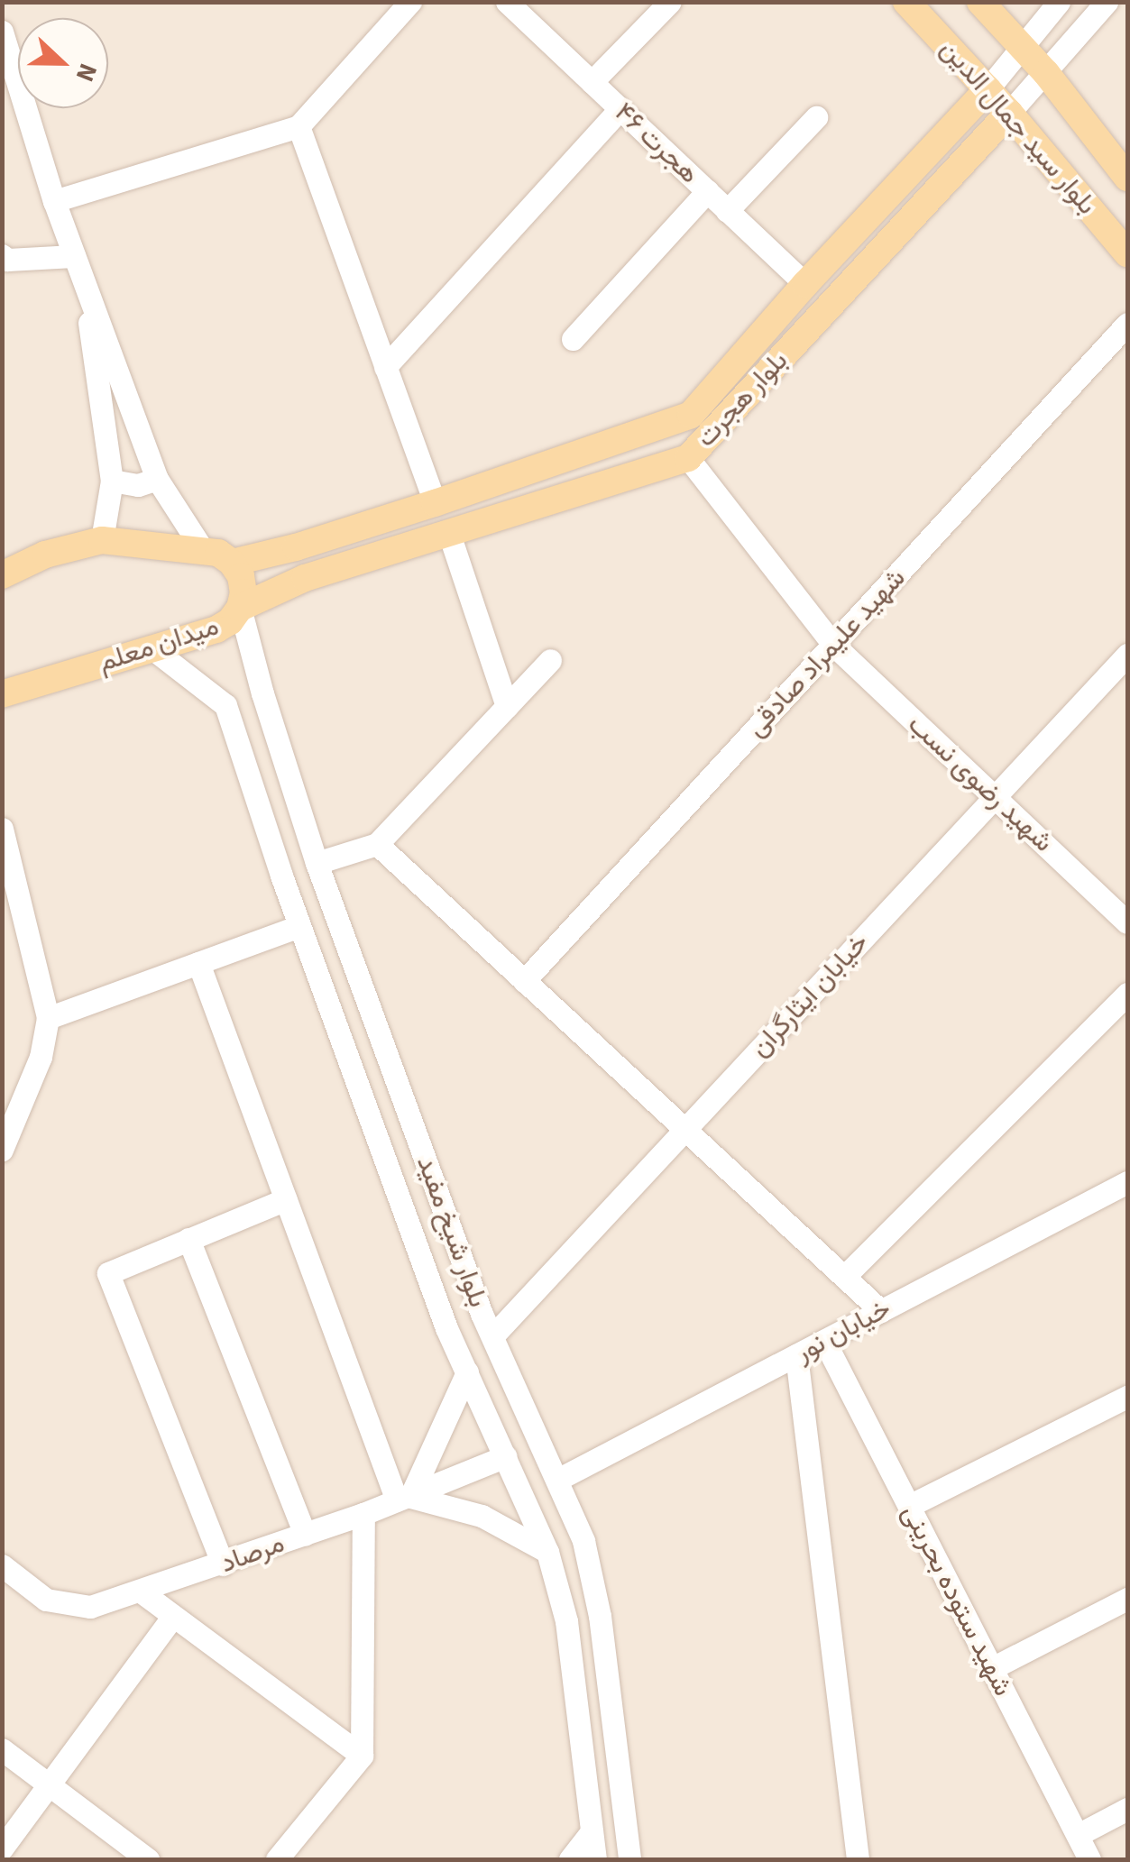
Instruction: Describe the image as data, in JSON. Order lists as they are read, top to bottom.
{
  "streets": {
    "main road": ["بلوار سید جمال الدین", "بلوار هجرت", "میدان معلم"],
    "street": [
      "هجرت ۴۶",
      "شهید علیمراد صادقی",
      "شهید رضوی نسب",
      "خیابان ایثارگران",
      "بلوار شیخ مفید",
      "خیابان نور",
      "مرصاد",
      "شهید ستوده بحرینی"
    ]
  },
  "crossings": [
    ["بلوار سید جمال الدین", "بلوار هجرت"],
    ["هجرت ۴۶", "بلوار هجرت"],
    ["بلوار هجرت", "میدان معلم"],
    ["بلوار هجرت", "شهید رضوی نسب"],
    ["بلوار هجرت", "بلوار شیخ مفید"],
    ["میدان معلم", "بلوار شیخ مفید"],
    ["شهید علیمراد صادقی", "شهید رضوی نسب"],
    ["شهید رضوی نسب", "خیابان ایثارگران"],
    ["خیابان ایثارگران", "بلوار شیخ مفید"],
    ["بلوار شیخ مفید", "خیابان نور"],
    ["بلوار شیخ مفید", "مرصاد"],
    ["خیابان نور", "شهید ستوده بحرینی"]
  ],
  "north": "right"
}
